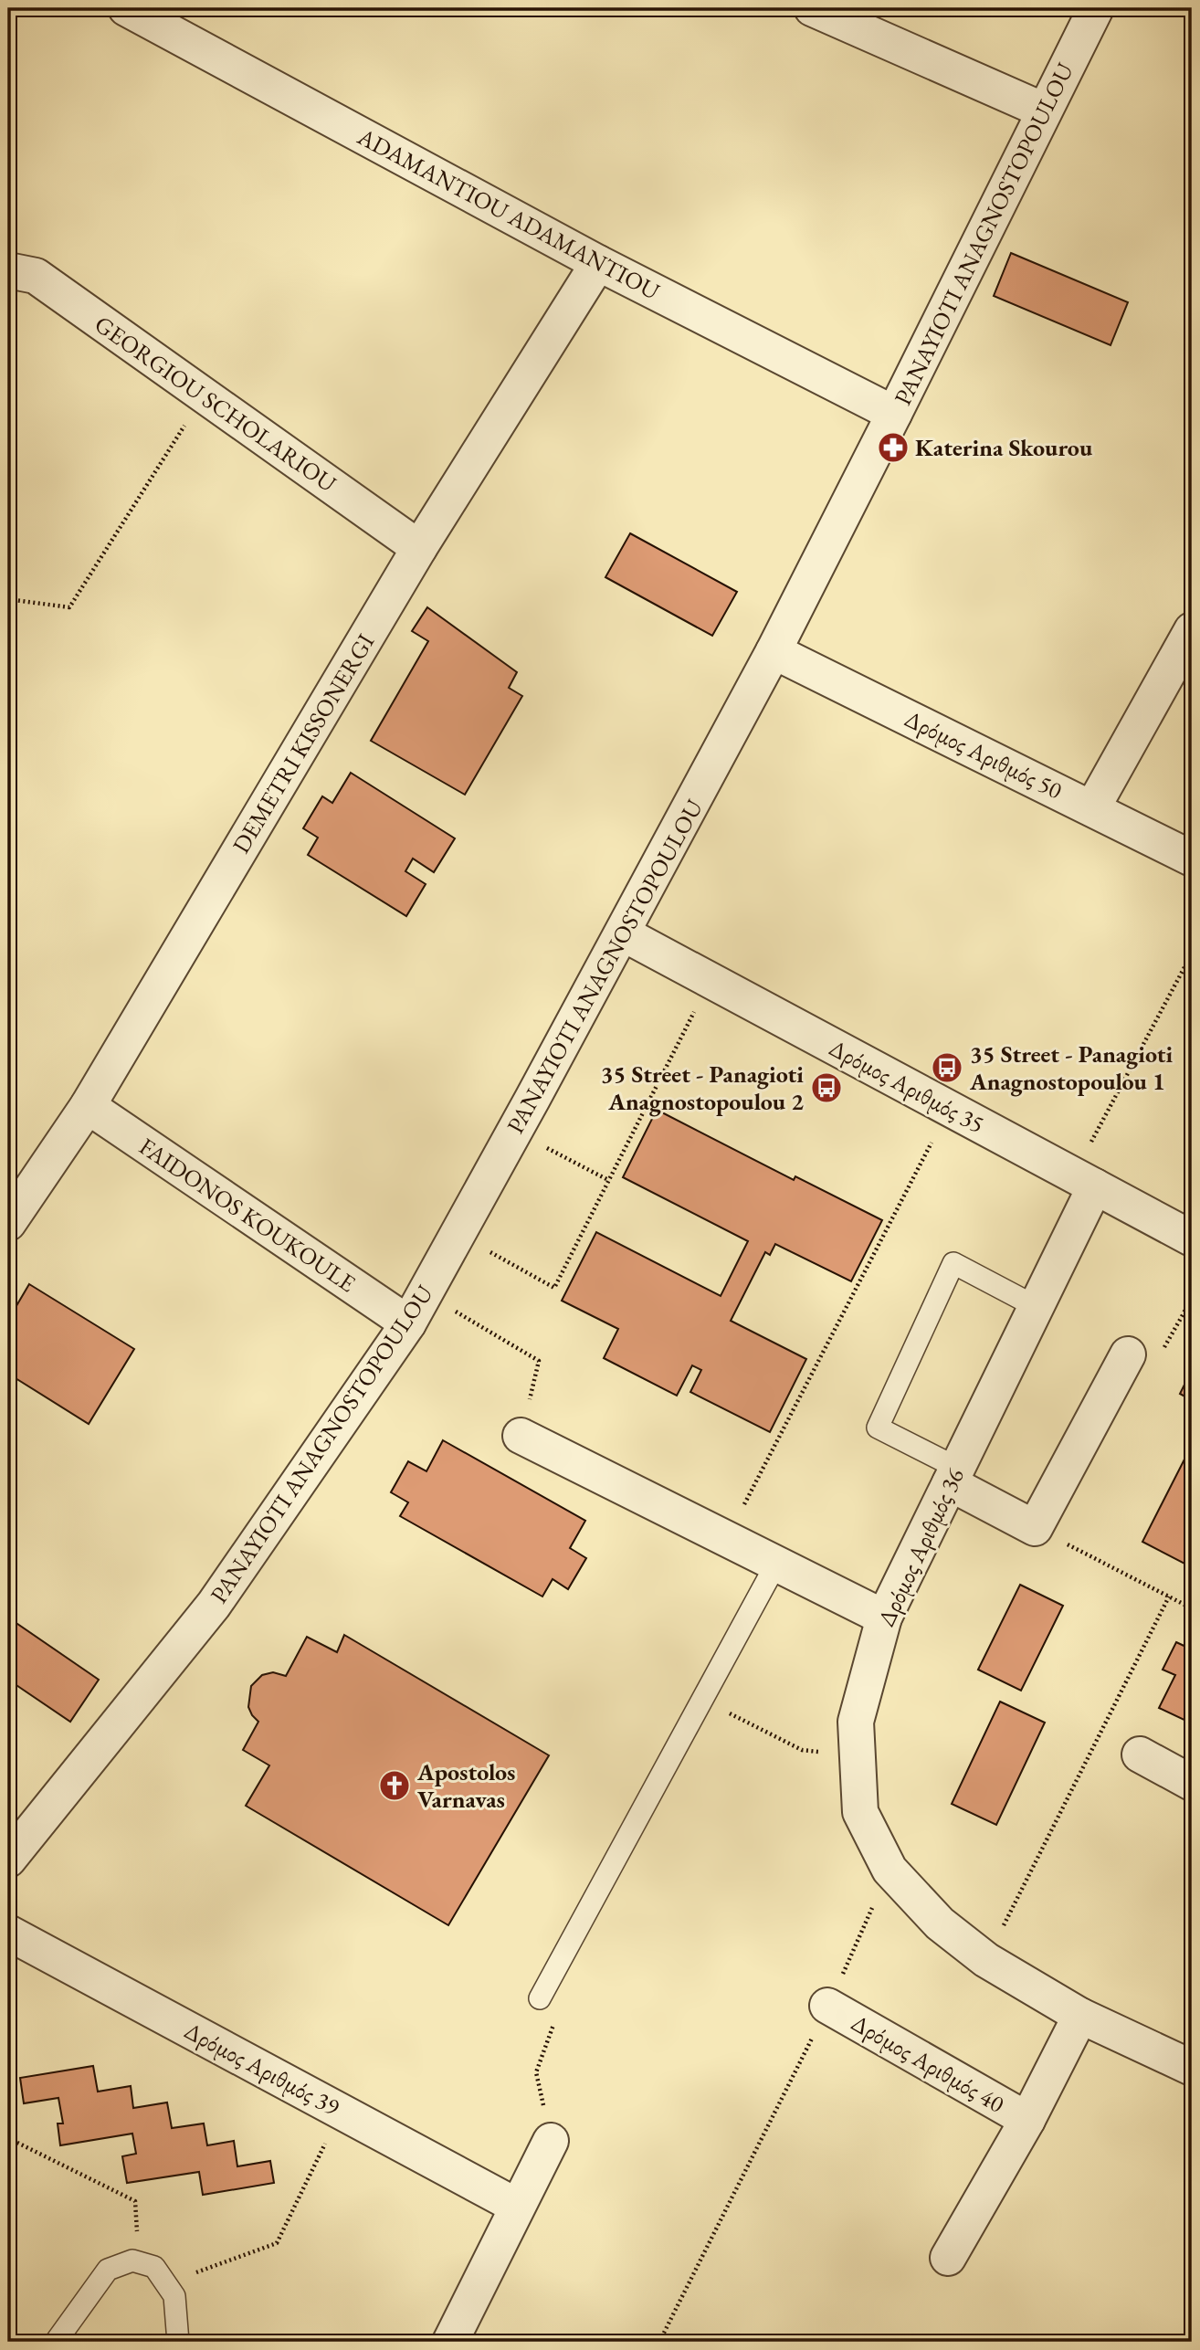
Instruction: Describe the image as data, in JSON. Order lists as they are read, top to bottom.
{
  "streets": {
    "street": [
      "ADAMANTIOU ADAMANTIOU",
      "PANAYIOTI ANAGNOSTOPOULOU",
      "GEORGIOU SCHOLARIOU",
      "DEMETRI KISSONERGI",
      "Δρόμος Αριθμός 50",
      "Δρόμος Αριθμός 35",
      "FAIDONOS KOUKOULE",
      "Δρόμος Αριθμός 36",
      "Δρόμος Αριθμός 40",
      "Δρόμος Αριθμός 39"
    ]
  },
  "crossings": [
    ["ADAMANTIOU ADAMANTIOU", "PANAYIOTI ANAGNOSTOPOULOU"],
    ["ADAMANTIOU ADAMANTIOU", "DEMETRI KISSONERGI"],
    ["PANAYIOTI ANAGNOSTOPOULOU", "Δρόμος Αριθμός 50"],
    ["PANAYIOTI ANAGNOSTOPOULOU", "Δρόμος Αριθμός 35"],
    ["PANAYIOTI ANAGNOSTOPOULOU", "FAIDONOS KOUKOULE"],
    ["GEORGIOU SCHOLARIOU", "DEMETRI KISSONERGI"],
    ["DEMETRI KISSONERGI", "FAIDONOS KOUKOULE"],
    ["Δρόμος Αριθμός 35", "Δρόμος Αριθμός 36"],
    ["Δρόμος Αριθμός 36", "Δρόμος Αριθμός 40"]
  ],
  "places": {
    "pharmacy": ["Katerina Skourou"],
    "bus stop": ["35 Street - Panagioti Anagnostopoulou 1", "35 Street - Panagioti Anagnostopoulou 2"],
    "church": ["Apostolos Varnavas"]
  }
}
